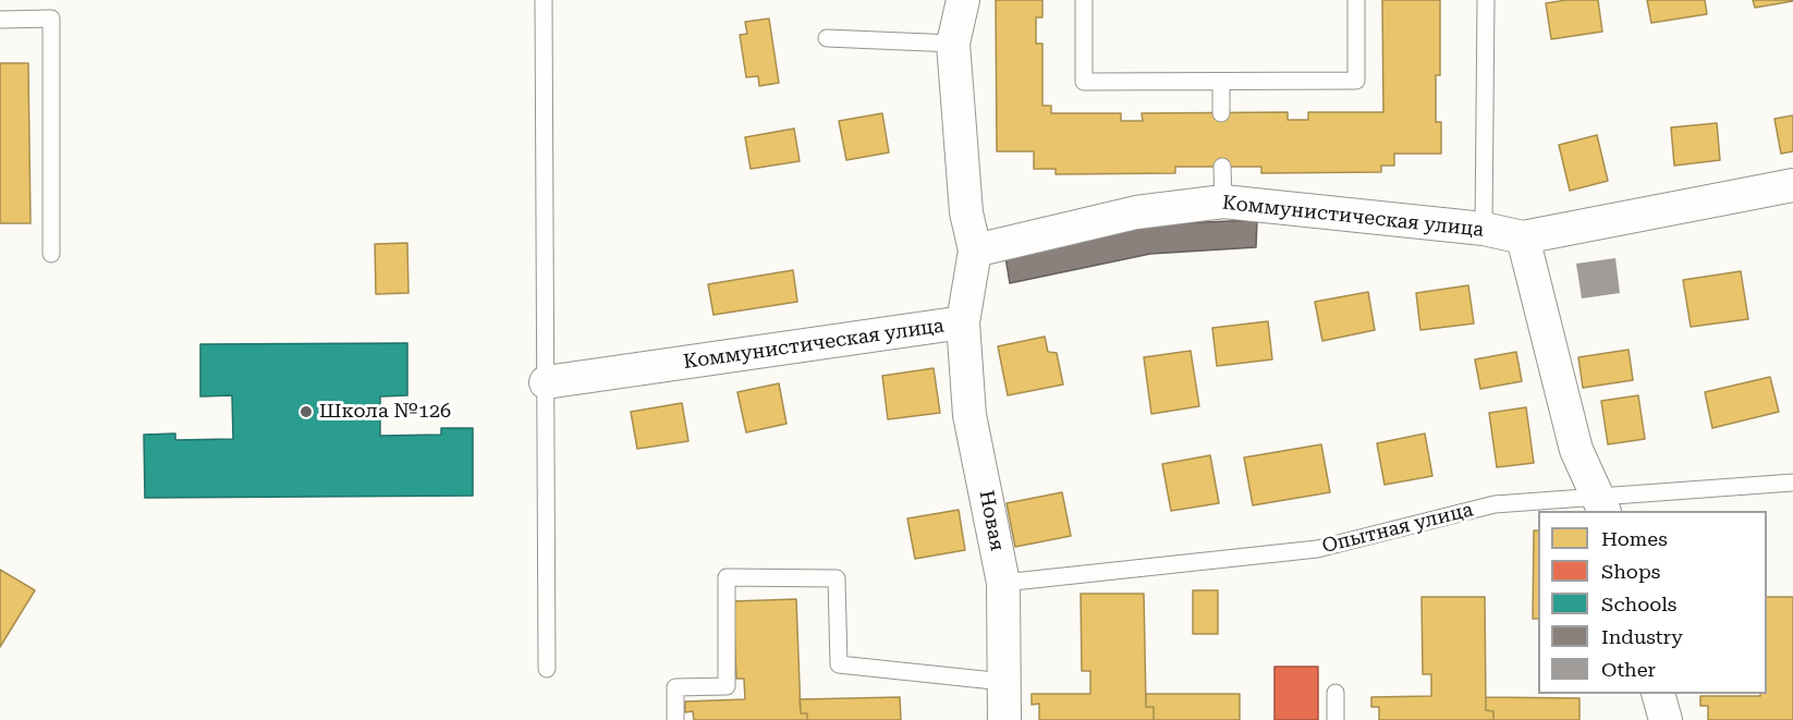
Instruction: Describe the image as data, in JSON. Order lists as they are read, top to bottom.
{
  "streets": {
    "street": ["Коммунистическая улица", "Новая"],
    "lane": ["Опытная улица"]
  },
  "crossings": [
    ["Коммунистическая улица", "Новая"],
    ["Новая", "Опытная улица"]
  ],
  "places": ["Школа №126"],
  "legend": [
    "Homes",
    "Shops",
    "Schools",
    "Industry",
    "Other"
  ]
}
